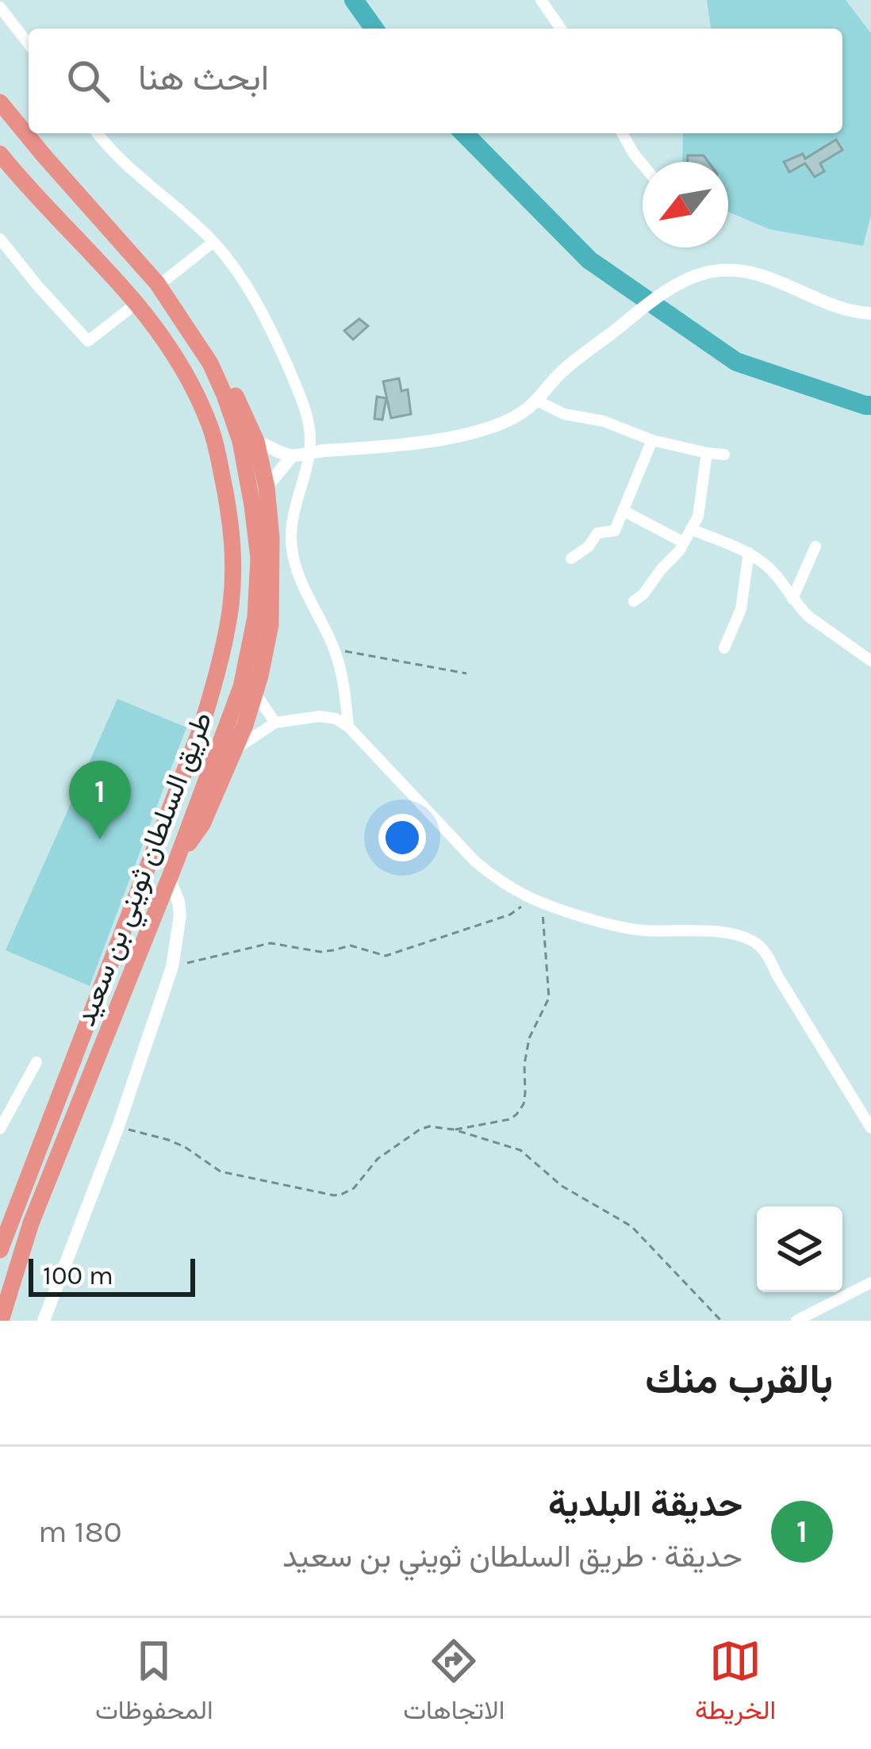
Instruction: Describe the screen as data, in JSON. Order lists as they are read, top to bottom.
{
  "streets": {
    "highway": ["طريق السلطان ثويني بن سعيد"]
  },
  "scale_bar": "100 m",
  "north": "bottom left",
  "page": {
    "search": "ابحث هنا",
    "pins": "1",
    "scale": "100 m",
    "heading": "بالقرب منك",
    "list": [
      {
        "mark": "1",
        "name": "حديقة البلدية",
        "note": "حديقة · طريق السلطان ثويني بن سعيد",
        "value": "180 m"
      }
    ],
    "nav": ["الخريطة", "الاتجاهات", "المحفوظات"]
  }
}
